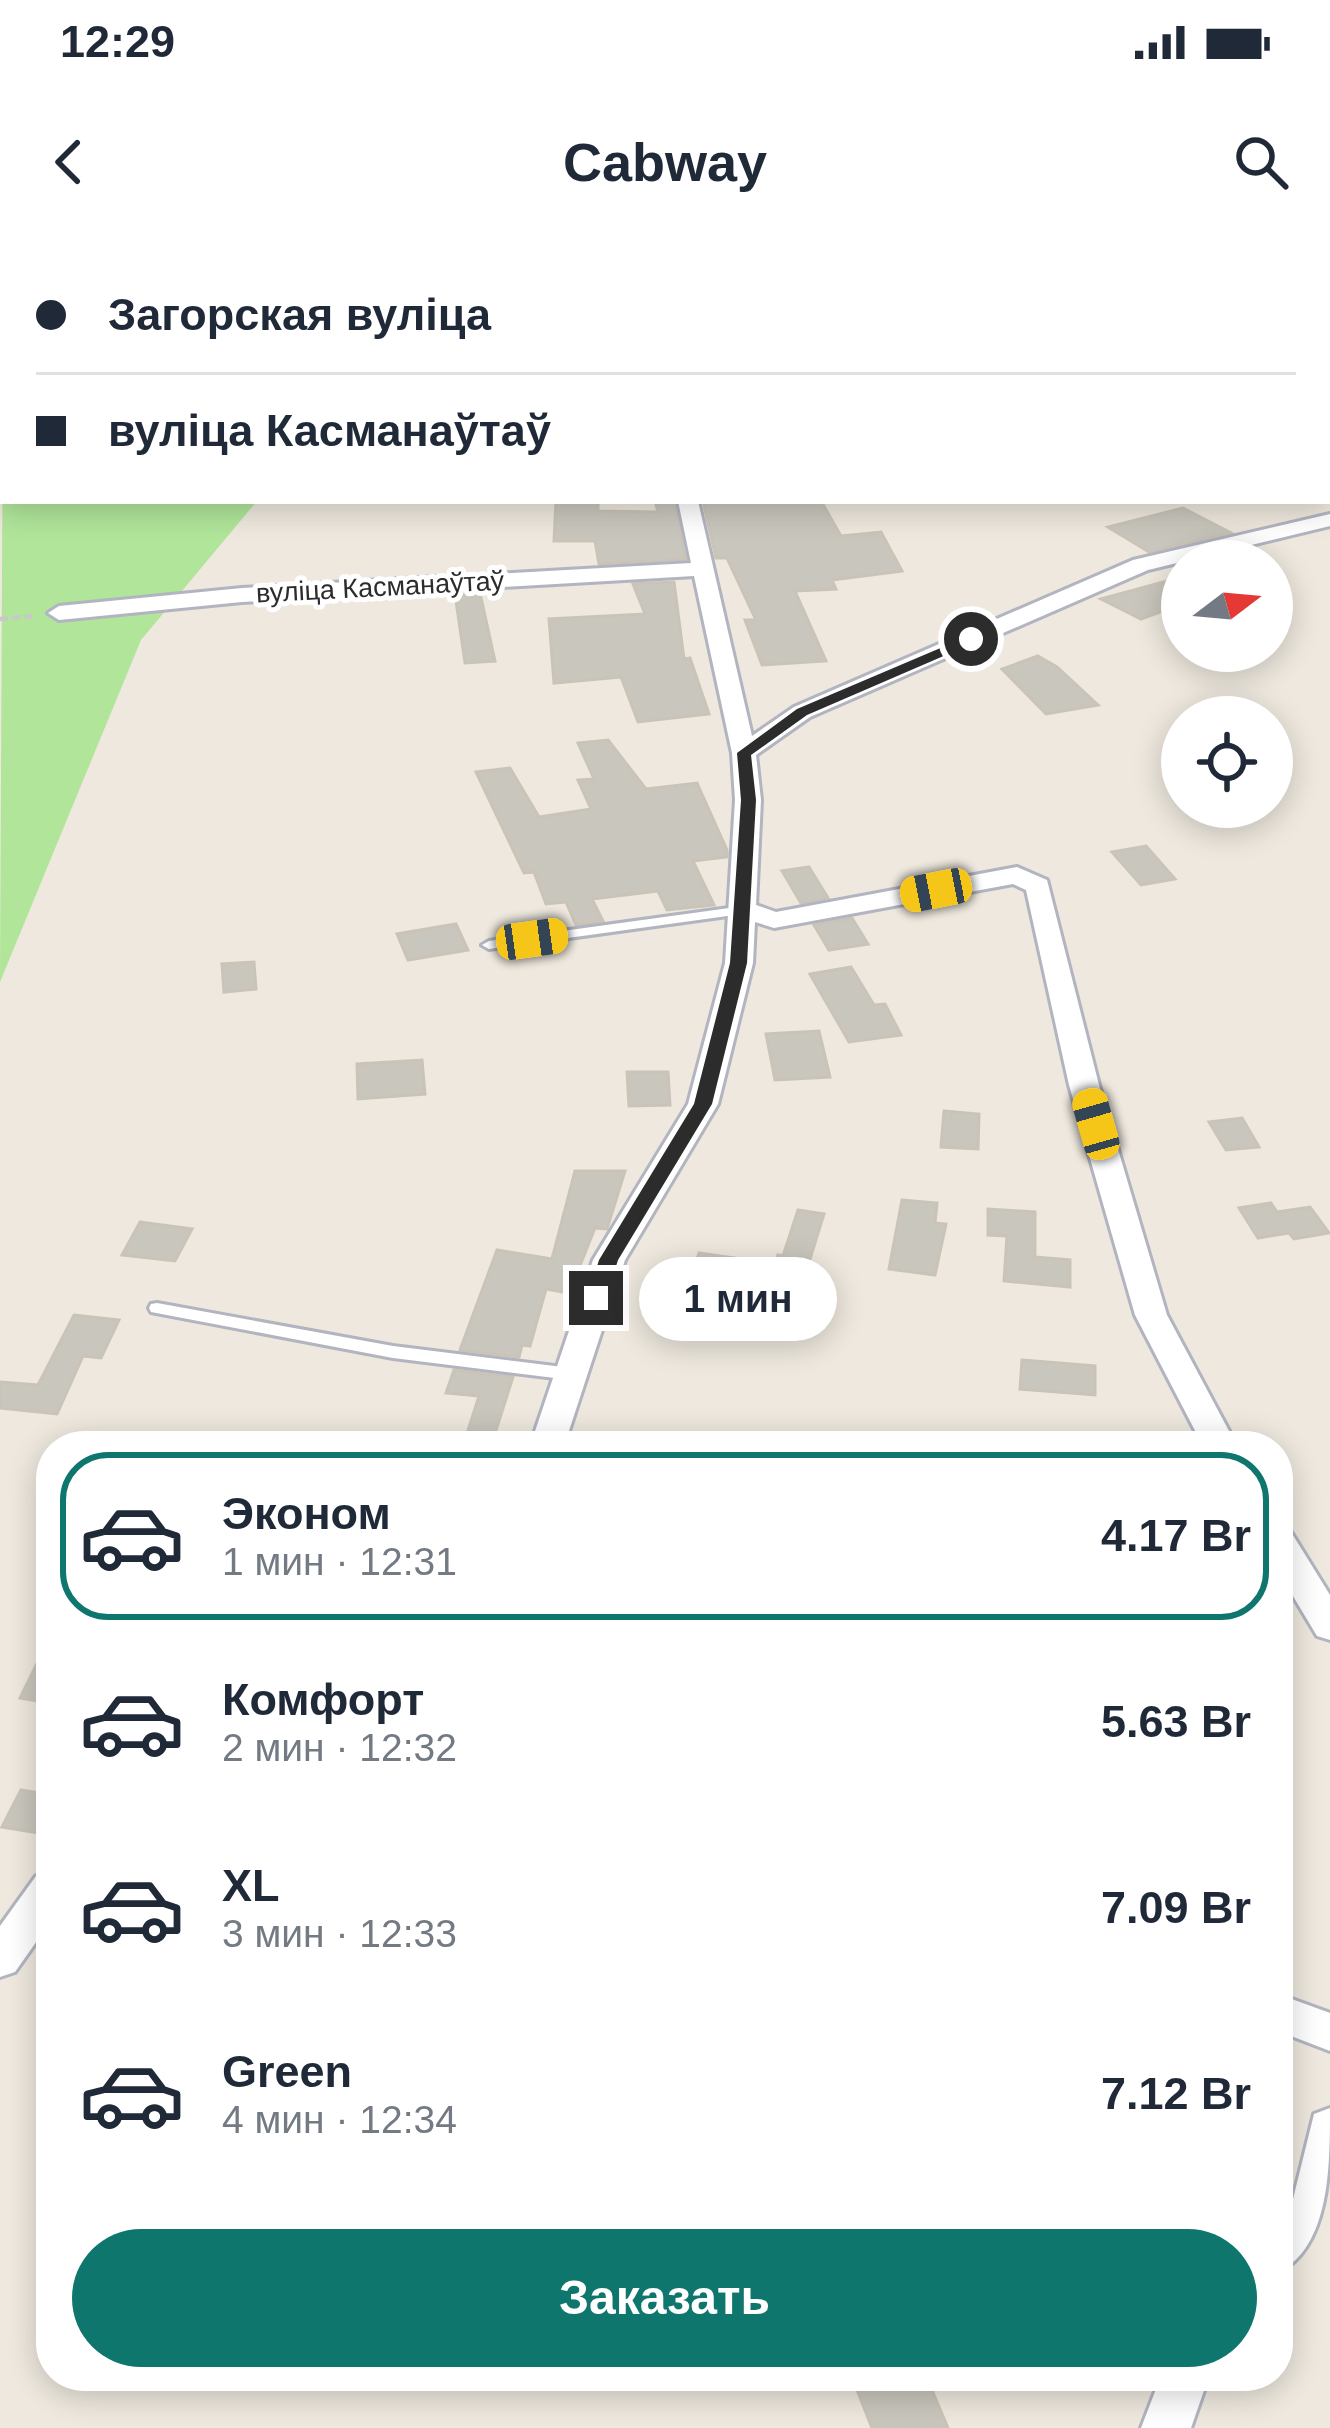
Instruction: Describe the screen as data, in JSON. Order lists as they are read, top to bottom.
{
  "streets": {
    "street": ["вуліца Касманаўтаў"]
  },
  "north": "right",
  "page": {
    "status": "12:29",
    "header": "Cabway",
    "banner": ["Загорская вуліца", "вуліца Касманаўтаў"],
    "bubble": "1 мин",
    "list": [
      {
        "name": "Эконом",
        "note": "1 мин · 12:31",
        "value": "4.17 Br"
      },
      {
        "name": "Комфорт",
        "note": "2 мин · 12:32",
        "value": "5.63 Br"
      },
      {
        "name": "XL",
        "note": "3 мин · 12:33",
        "value": "7.09 Br"
      },
      {
        "name": "Green",
        "note": "4 мин · 12:34",
        "value": "7.12 Br"
      }
    ],
    "buttons": "Заказать"
  }
}
